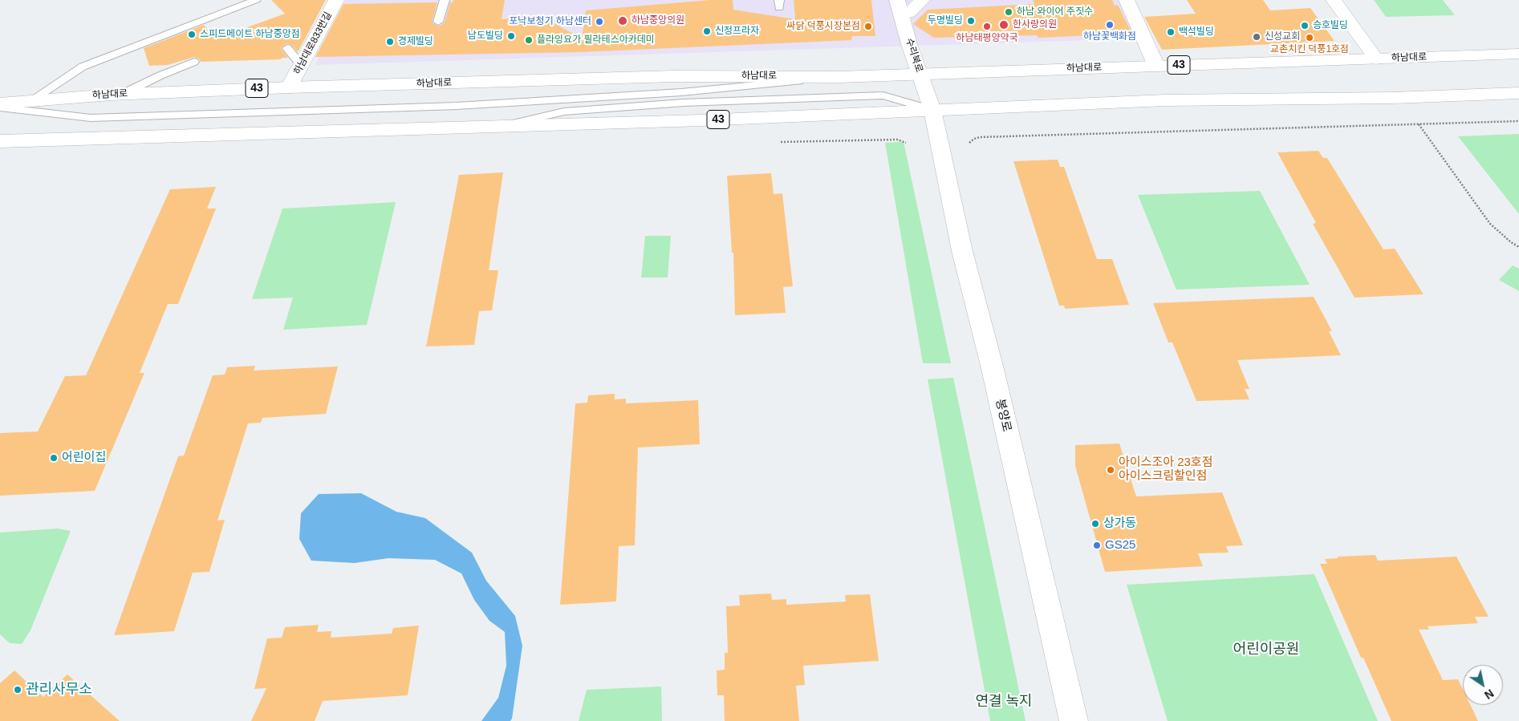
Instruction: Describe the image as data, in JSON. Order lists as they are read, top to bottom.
{
  "streets": {
    "main road": [
      "하남대로833번길",
      "수리북로",
      "하남대로",
      "43",
      "봉양로"
    ]
  },
  "crossings": [
    ["하남대로833번길", "하남대로"],
    ["수리북로", "하남대로"],
    ["수리북로", "43"],
    ["수리북로", "봉양로"],
    ["43", "봉양로"]
  ],
  "parks": ["어린이공원", "연결 녹지"],
  "places": [
    "하남 와이어 주짓수",
    "하남중앙의원",
    "두명빌딩",
    "포낙보청기 하남센터",
    "한사랑의원",
    "하남꽃백화점",
    "승호빌딩",
    "싸닭 덕풍시장본점",
    "하남태평양약국",
    "신정프라자",
    "백석빌딩",
    "스피드메이트 하남중앙점",
    "남도빌딩",
    "신성교회",
    "교촌치킨 덕풍1호점",
    "플라잉요가 필라테스아카데미",
    "경제빌딩",
    "어린이집",
    "아이스조아 23호점 아이스크림할인점",
    "상가동",
    "GS25",
    "관리사무소"
  ],
  "north": "bottom right"
}
